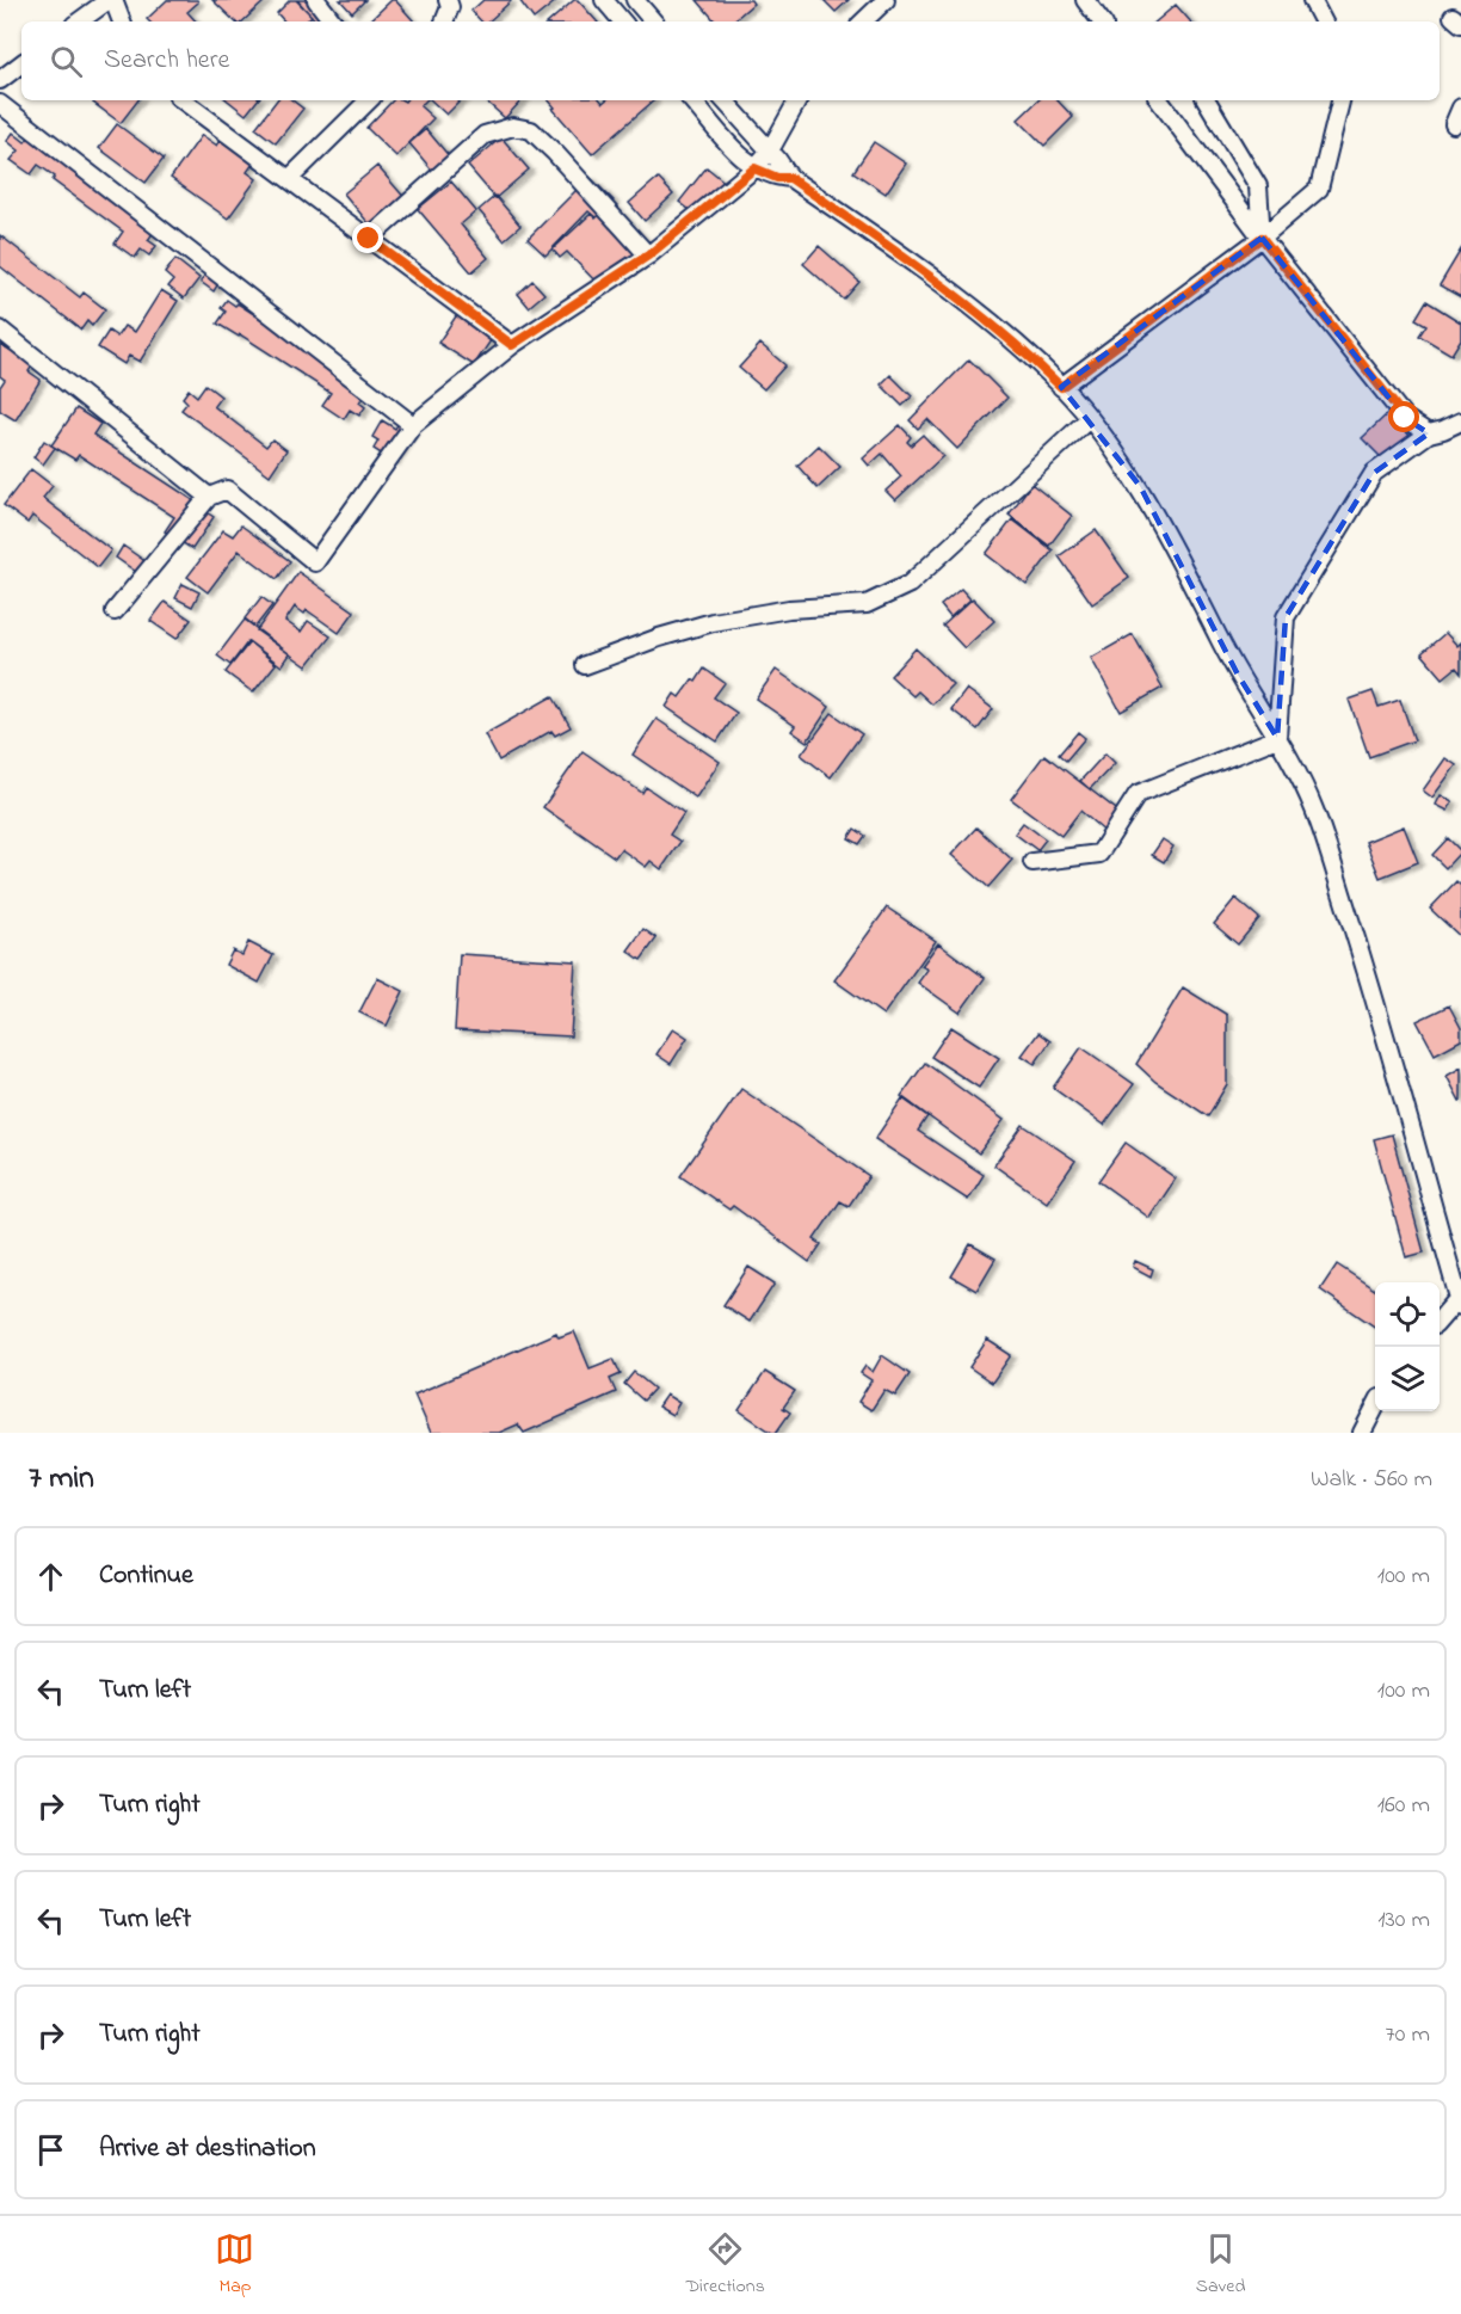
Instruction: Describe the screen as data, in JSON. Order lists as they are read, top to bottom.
{
  "page": {
    "search": "Search here",
    "heading": ["7 min", "Walk · 560 m"],
    "list": [
      ["Continue", "100 m"],
      ["Turn left", "100 m"],
      ["Turn right", "160 m"],
      ["Turn left", "130 m"],
      ["Turn right", "70 m"],
      "Arrive at destination"
    ],
    "nav": ["Map", "Directions", "Saved"]
  }
}
